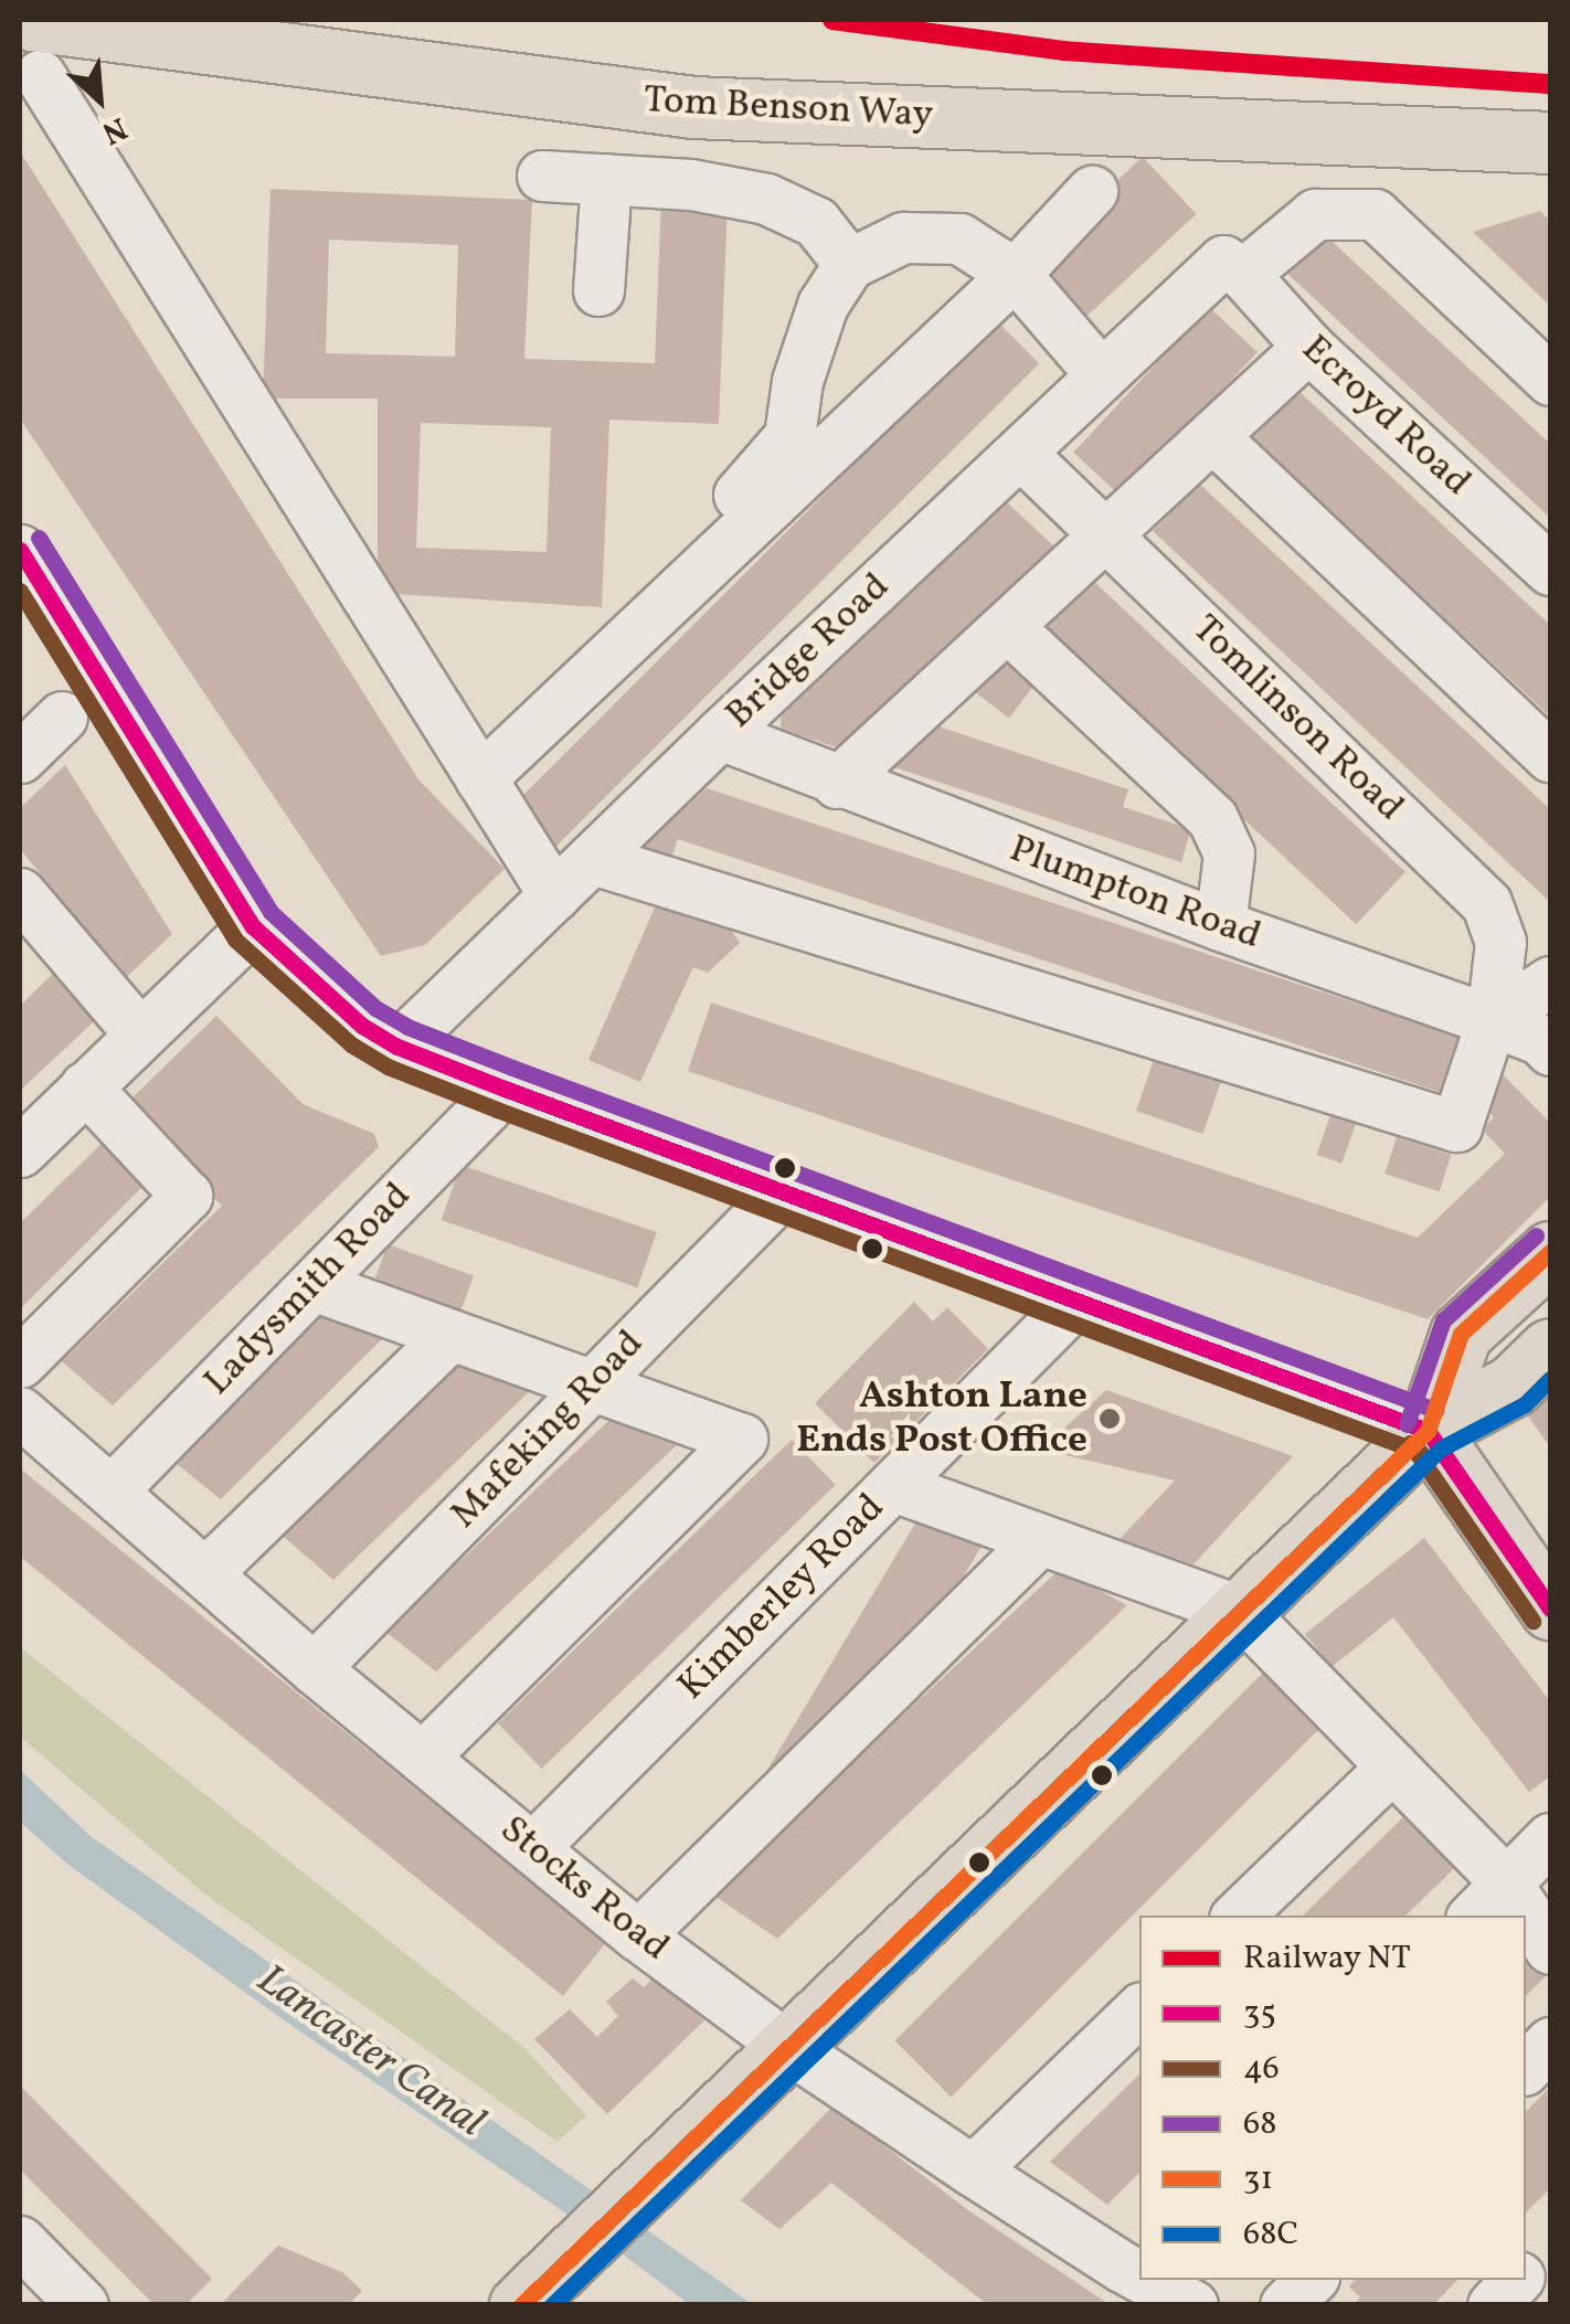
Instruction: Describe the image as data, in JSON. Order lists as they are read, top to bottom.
{
  "streets": {
    "main road": ["Tom Benson Way"],
    "street": [
      "Ecroyd Road",
      "Bridge Road",
      "Tomlinson Road",
      "Plumpton Road",
      "Ladysmith Road",
      "Mafeking Road",
      "Kimberley Road",
      "Stocks Road"
    ]
  },
  "crossings": [
    ["Ecroyd Road", "Bridge Road"],
    ["Bridge Road", "Tomlinson Road"],
    ["Bridge Road", "Plumpton Road"],
    ["Tomlinson Road", "Plumpton Road"],
    ["Ladysmith Road", "Stocks Road"],
    ["Mafeking Road", "Stocks Road"],
    ["Kimberley Road", "Stocks Road"]
  ],
  "water": ["Lancaster Canal"],
  "places": ["Ashton Lane Ends Post Office"],
  "lines": [
    "rail line NT",
    "transit line 68",
    "transit line 35",
    "transit line 46",
    "transit line 31",
    "transit line 68C"
  ],
  "legend": [
    "Railway NT",
    "35",
    "46",
    "68",
    "31",
    "68C"
  ],
  "north": "bottom right"
}
